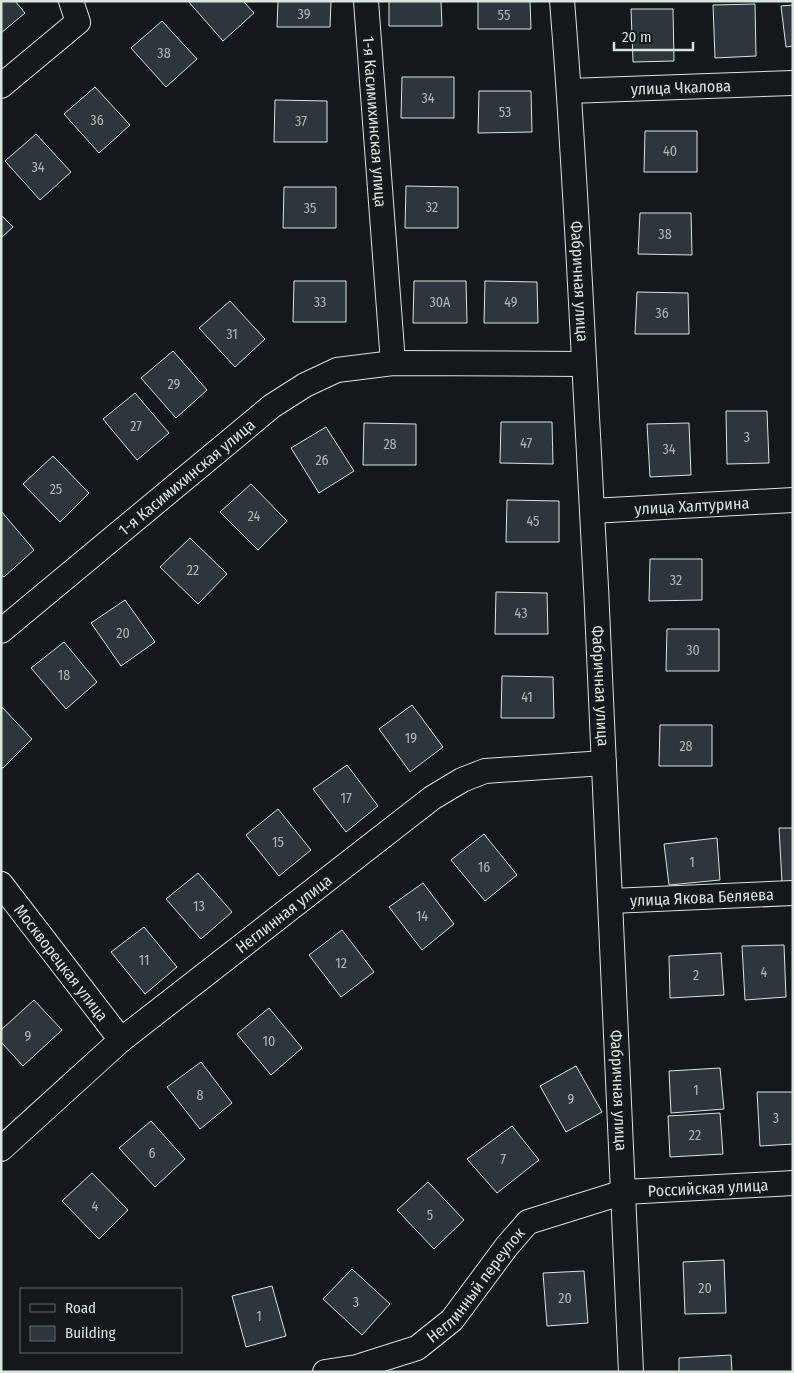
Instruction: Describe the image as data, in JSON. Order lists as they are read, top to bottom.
{
  "streets": {
    "street": [
      "улица Чкалова",
      "1-я Касимихинская улица",
      "Фабричная улица",
      "улица Халтурина",
      "улица Якова Беляева",
      "Неглинная улица",
      "Москворецкая улица",
      "Российская улица",
      "Неглинный переулок"
    ]
  },
  "crossings": [
    ["улица Чкалова", "Фабричная улица"],
    ["1-я Касимихинская улица", "Фабричная улица"],
    ["Фабричная улица", "улица Халтурина"],
    ["Фабричная улица", "улица Якова Беляева"],
    ["Фабричная улица", "Неглинная улица"],
    ["Фабричная улица", "Российская улица"],
    ["Фабричная улица", "Неглинный переулок"],
    ["Неглинная улица", "Москворецкая улица"],
    ["Российская улица", "Неглинный переулок"]
  ],
  "house_numbers": [
    "39",
    "55",
    "38",
    "34",
    "53",
    "36",
    "37",
    "40",
    "34",
    "32",
    "35",
    "38",
    "33",
    "30А",
    "49",
    "36",
    "31",
    "29",
    "27",
    "3",
    "47",
    "28",
    "34",
    "26",
    "25",
    "24",
    "45",
    "22",
    "32",
    "43",
    "20",
    "30",
    "18",
    "41",
    "19",
    "28",
    "17",
    "15",
    "1",
    "16",
    "13",
    "14",
    "11",
    "12",
    "4",
    "2",
    "9",
    "10",
    "1",
    "8",
    "9",
    "3",
    "22",
    "6",
    "7",
    "4",
    "5",
    "20",
    "20",
    "3",
    "1"
  ],
  "legend": ["Road", "Building"],
  "scale_bar": "20 m"
}
